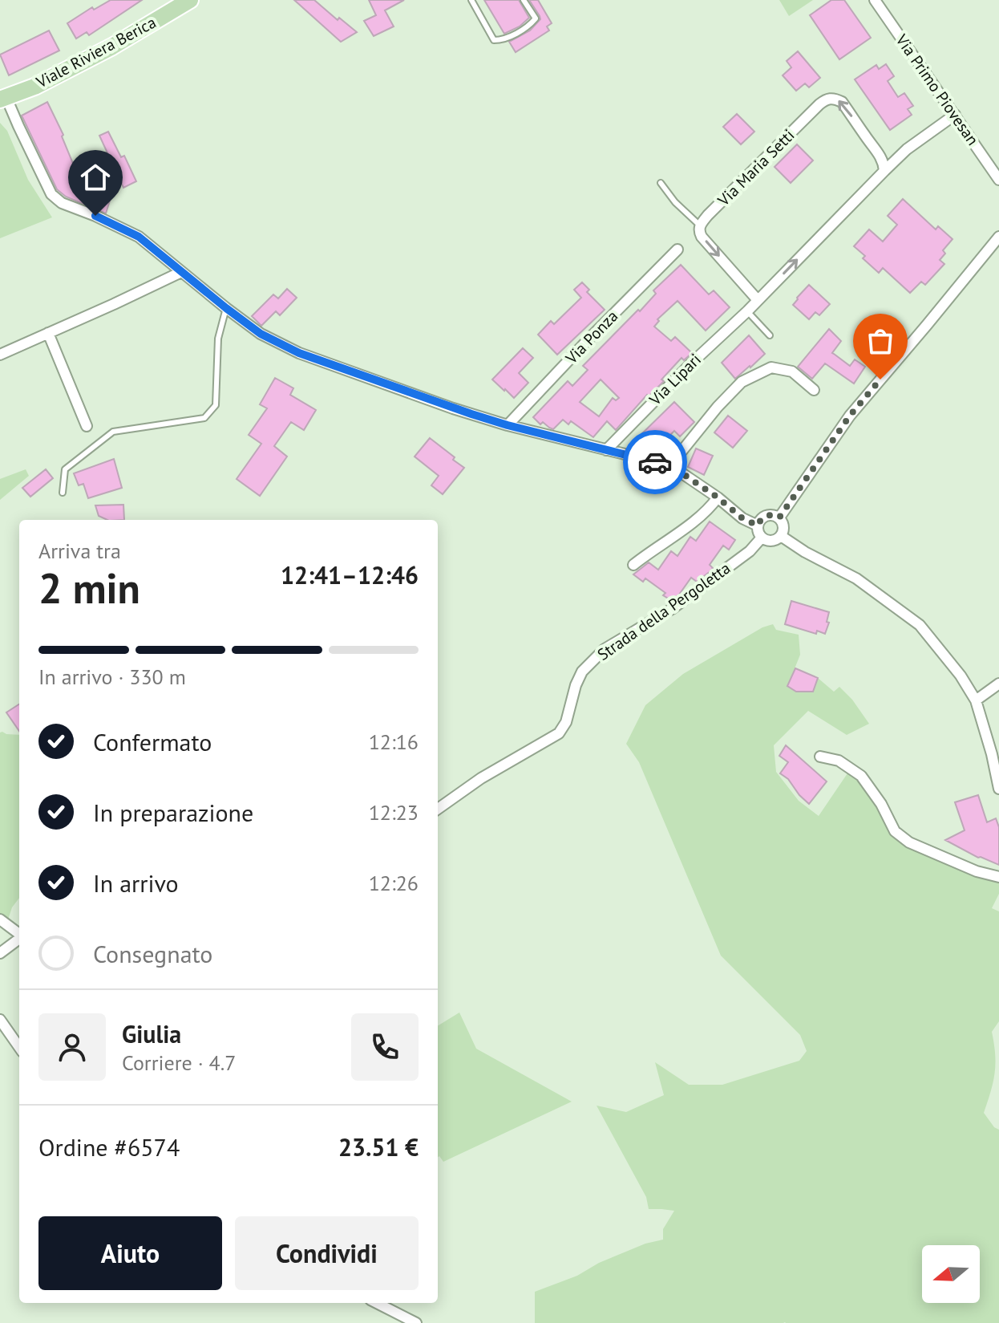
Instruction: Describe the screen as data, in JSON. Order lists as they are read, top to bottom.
{
  "streets": {
    "main road": ["Viale Riviera Berica"],
    "street": [
      "Via Primo Piovesan",
      "Via Maria Setti",
      "Via Ponza",
      "Via Lipari",
      "Strada della Pergoletta"
    ]
  },
  "north": "left",
  "page": {
    "heading": ["2 min", "Arriva tra", "12:41–12:46"],
    "panel": [
      "Giulia",
      "Corriere · 4.7",
      "Ordine #6574",
      "23.51 €"
    ],
    "bar": "In arrivo · 330 m",
    "list": [
      ["Confermato", "12:16"],
      ["In preparazione", "12:23"],
      ["In arrivo", "12:26"],
      "Consegnato"
    ],
    "buttons": ["Aiuto", "Condividi"]
  }
}
